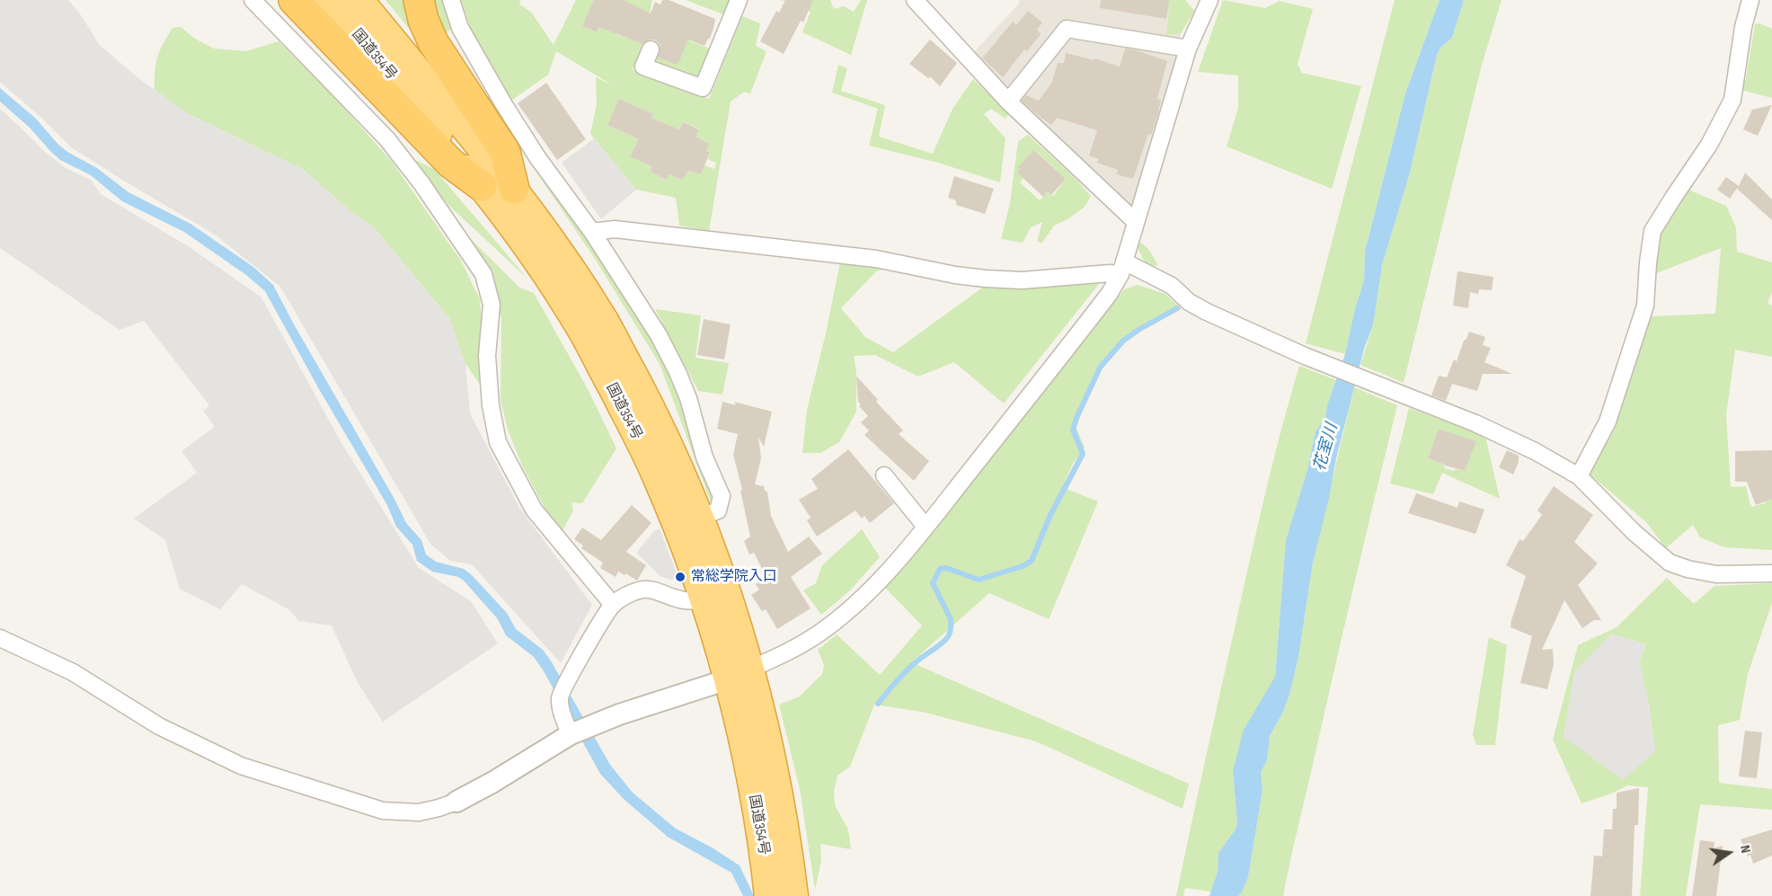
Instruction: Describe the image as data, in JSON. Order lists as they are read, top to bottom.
{
  "streets": {
    "highway": ["国道354号"]
  },
  "water": ["花室川"],
  "places": ["常総学院入口"],
  "north": "right"
}
